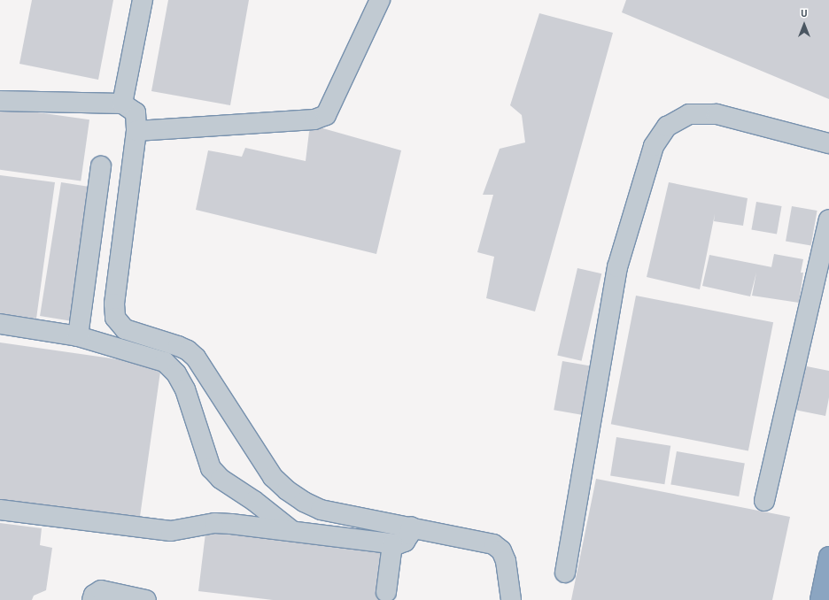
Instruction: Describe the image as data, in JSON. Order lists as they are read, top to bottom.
{
  "north": "top"
}
